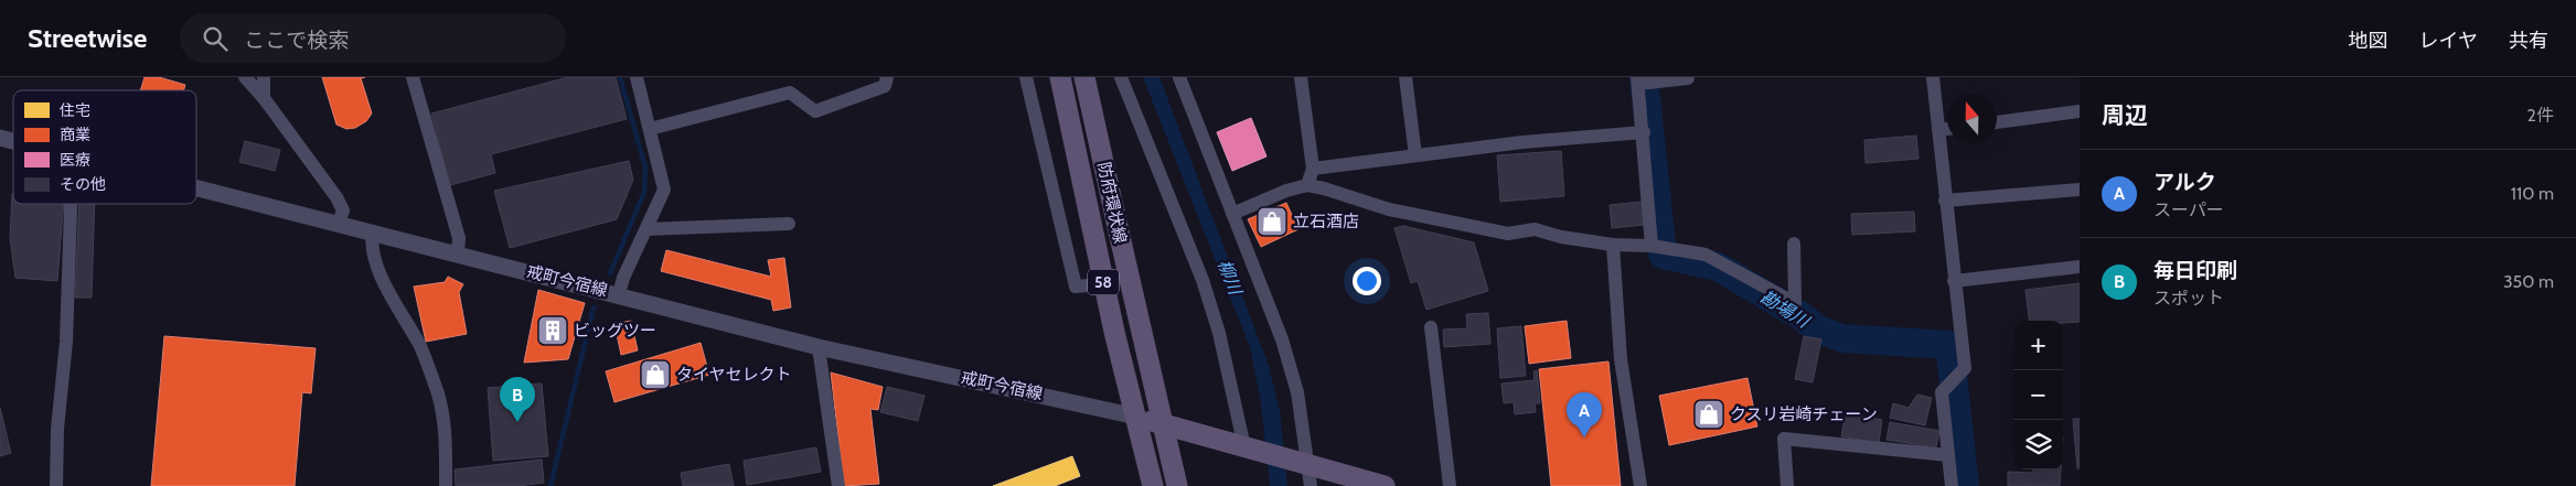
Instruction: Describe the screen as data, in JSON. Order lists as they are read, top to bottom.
{
  "streets": {
    "main road": ["防府環状線", "58"],
    "street": ["戒町今宿線"]
  },
  "crossings": [
    ["防府環状線", "戒町今宿線"]
  ],
  "water": ["柳川", "勘場川"],
  "places": {
    "shop": ["立石酒店", "タイヤセレクト", "クスリ岩崎チェーン"],
    "building": ["ビッグツー"]
  },
  "legend": [
    "住宅",
    "商業",
    "医療",
    "その他"
  ],
  "north": "top",
  "page": {
    "header": "Streetwise",
    "search": "ここで検索",
    "nav": ["地図", "レイヤ", "共有"],
    "heading": ["周辺", "2件"],
    "list": [
      {
        "mark": "A",
        "name": "アルク",
        "note": "スーパー",
        "value": "110 m"
      },
      {
        "mark": "B",
        "name": "毎日印刷",
        "note": "スポット",
        "value": "350 m"
      }
    ],
    "map_buttons": ["+", "−"],
    "pins": ["B", "A"]
  }
}
